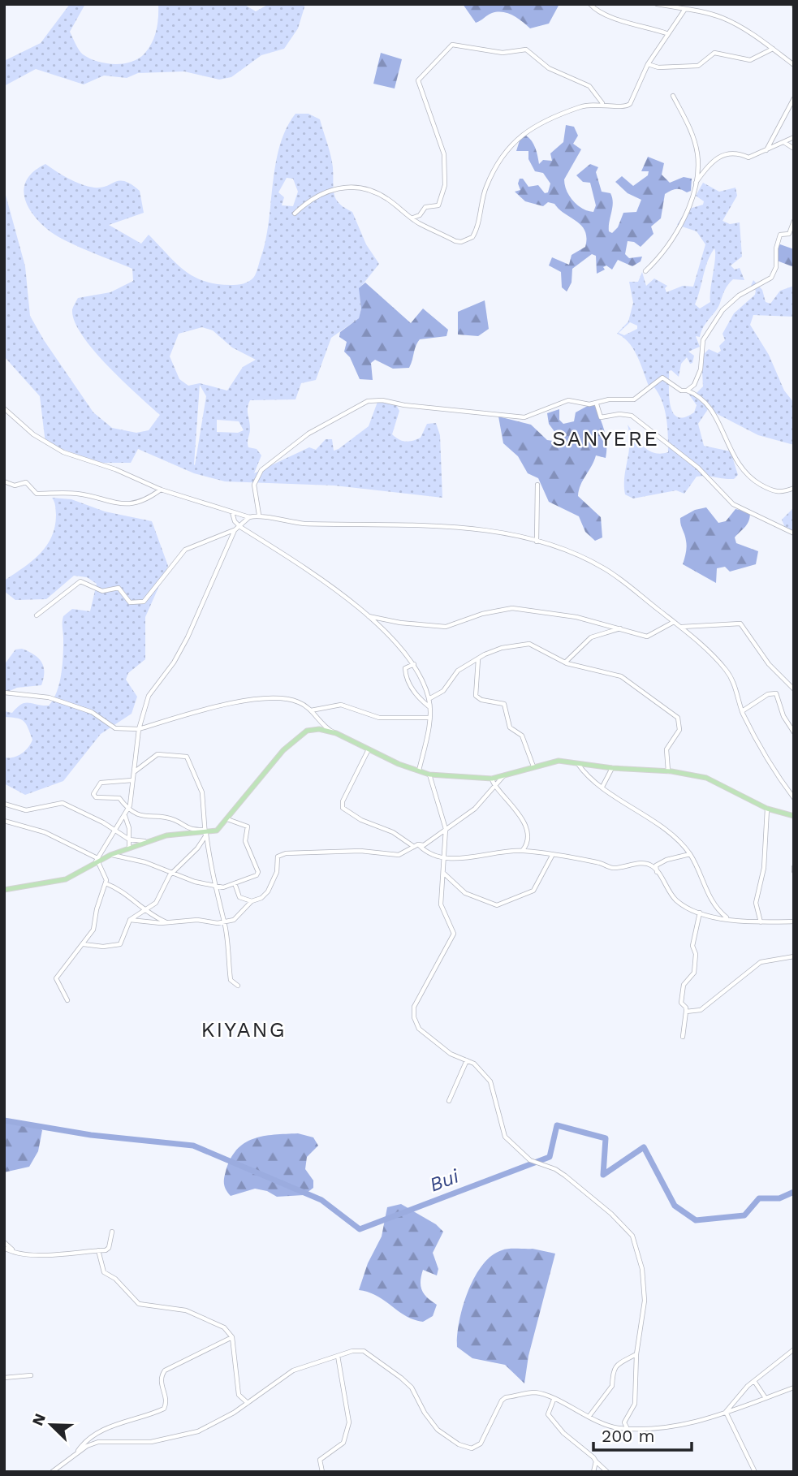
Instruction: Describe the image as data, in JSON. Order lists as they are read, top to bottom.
{
  "districts": ["SANYERE", "KIYANG"],
  "water": ["Bui"],
  "scale_bar": "200 m",
  "north": "top left"
}
